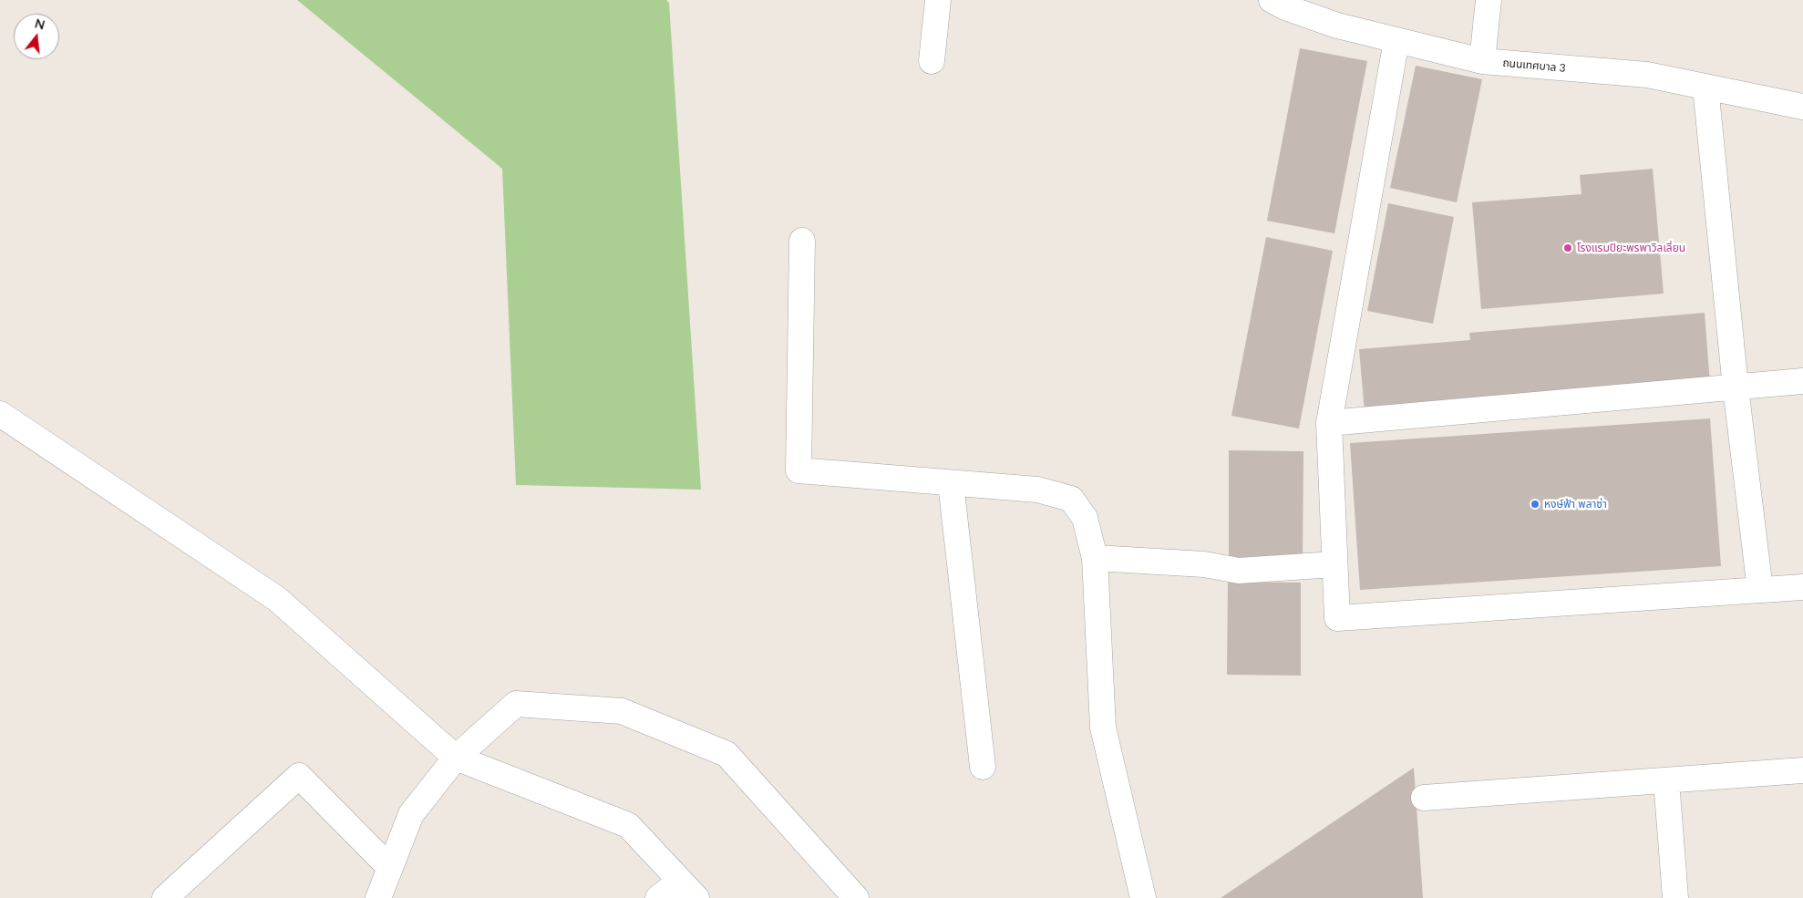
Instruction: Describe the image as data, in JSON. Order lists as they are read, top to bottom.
{
  "streets": {
    "street": ["ถนนเทศบาล 3"]
  },
  "places": ["โรงแรมปิยะพรพาวิลเลี่ยน", "หงษ์ฟ้า พลาซ่า"],
  "north": "top"
}
